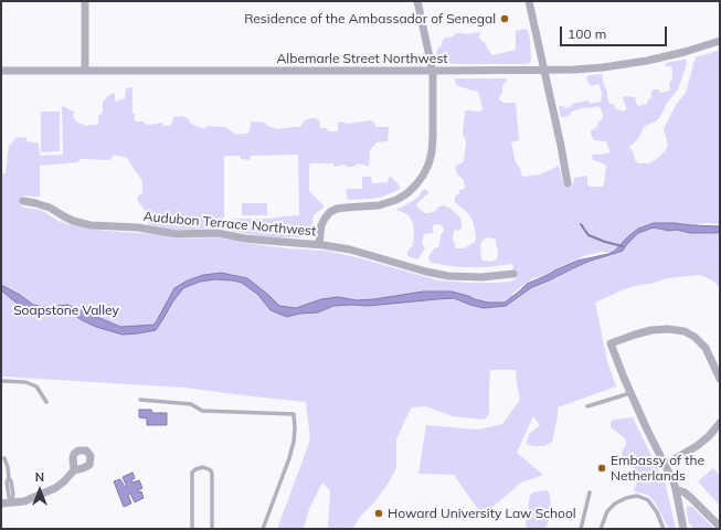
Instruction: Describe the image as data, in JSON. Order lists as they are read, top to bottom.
{
  "streets": {
    "street": ["Albemarle Street Northwest", "Audubon Terrace Northwest"]
  },
  "parks": ["Soapstone Valley"],
  "places": ["Residence of the Ambassador of Senegal", "Embassy of the Netherlands", "Howard University Law School"],
  "scale_bar": "100 m",
  "north": "top"
}
